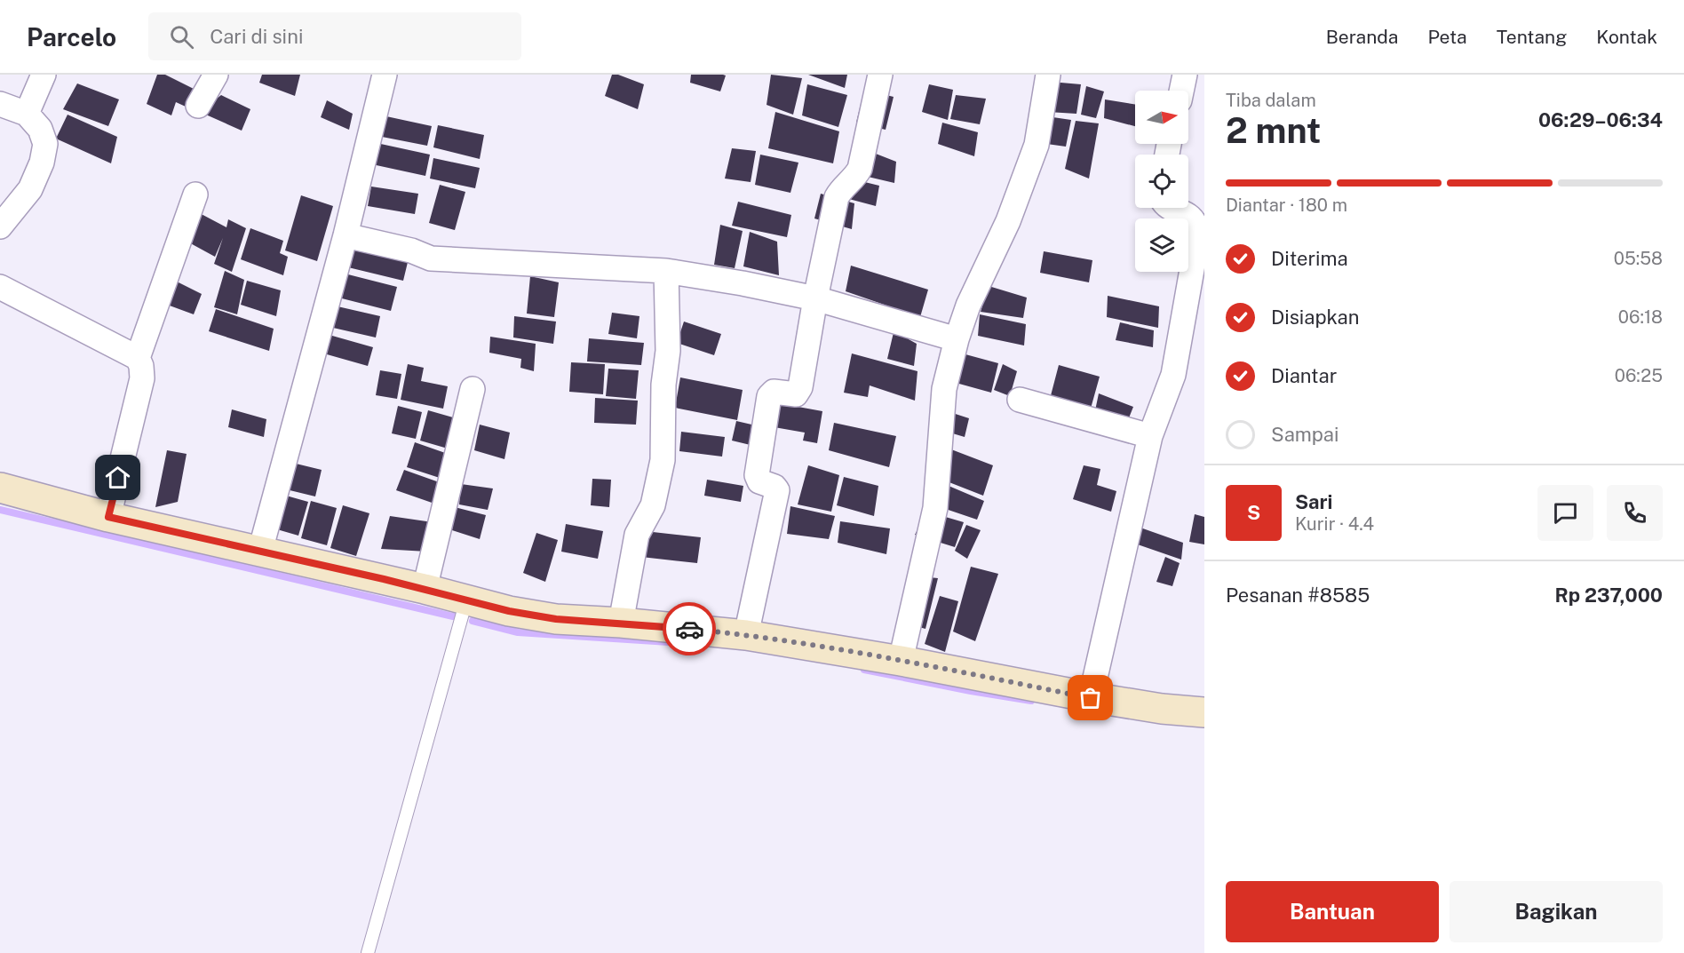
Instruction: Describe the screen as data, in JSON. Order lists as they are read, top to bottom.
{
  "north": "right",
  "page": {
    "header": "Parcelo",
    "search": "Cari di sini",
    "nav": [
      "Beranda",
      "Peta",
      "Tentang",
      "Kontak"
    ],
    "heading": ["2 mnt", "Tiba dalam", "06:29–06:34"],
    "panel": [
      "Sari",
      "Kurir · 4.4",
      "Pesanan #8585",
      "Rp 237,000"
    ],
    "bar": "Diantar · 180 m",
    "list": [
      ["Diterima", "05:58"],
      ["Disiapkan", "06:18"],
      ["Diantar", "06:25"],
      "Sampai"
    ],
    "round": "S",
    "buttons": ["Bantuan", "Bagikan"]
  }
}
